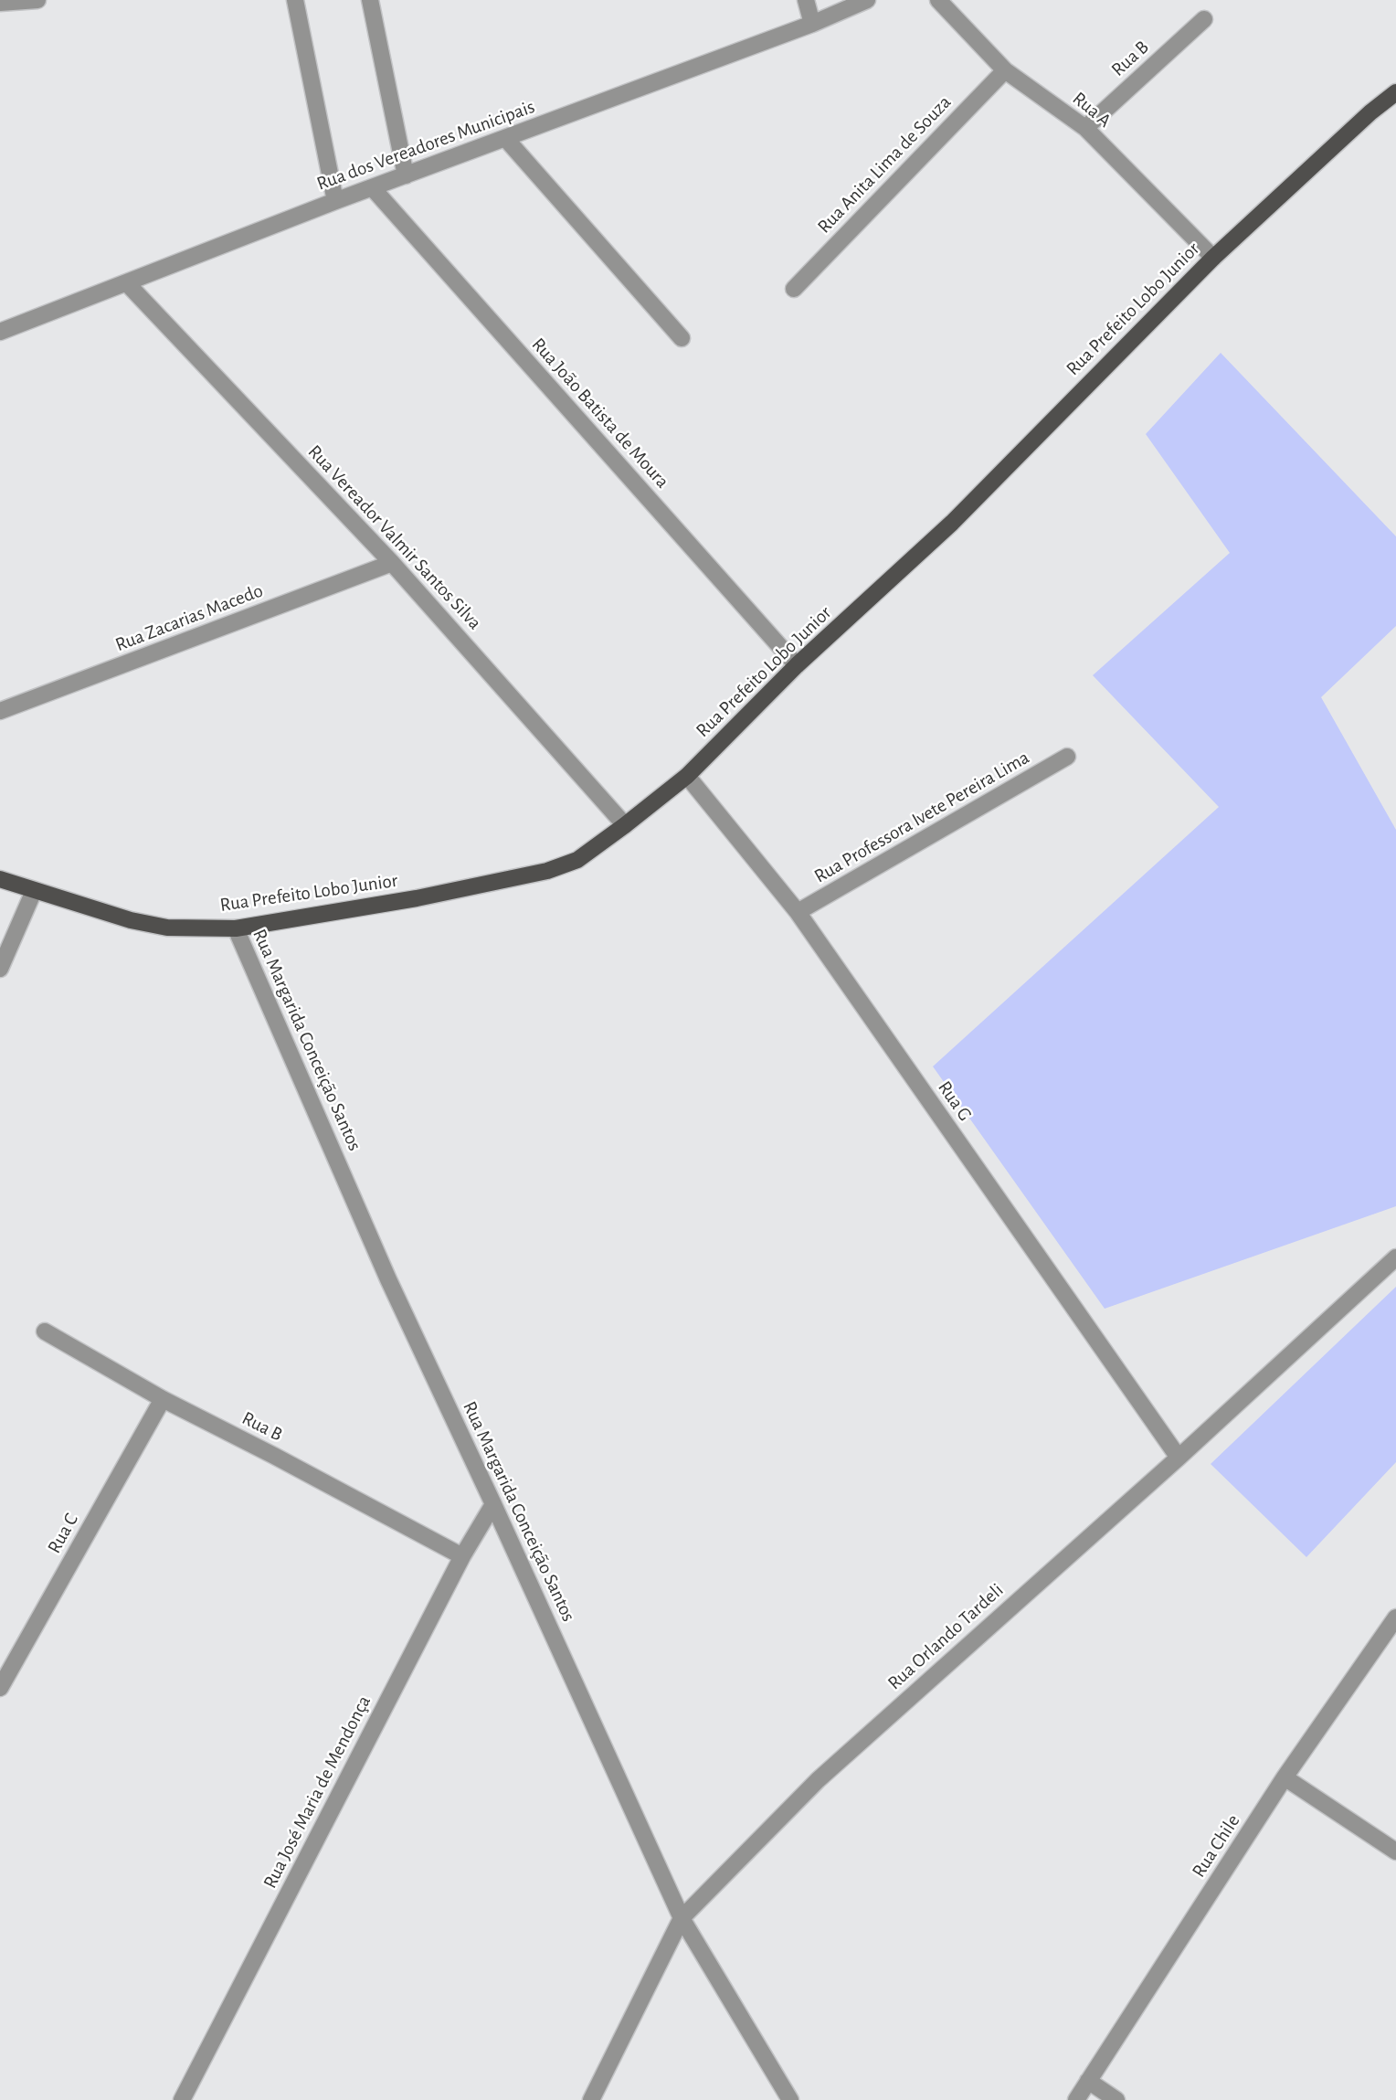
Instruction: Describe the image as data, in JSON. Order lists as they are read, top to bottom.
{
  "streets": {
    "main road": ["Rua Prefeito Lobo Junior"],
    "street": [
      "Rua B",
      "Rua A",
      "Rua dos Vereadores Municipais",
      "Rua Anita Lima de Souza",
      "Rua João Batista de Moura",
      "Rua Vereador Valmir Santos Silva",
      "Rua Zacarias Macedo",
      "Rua Professora Ivete Pereira Lima",
      "Rua Margarida Conceição Santos",
      "Rua G",
      "Rua C",
      "Rua Orlando Tardeli",
      "Rua José Maria de Mendonça",
      "Rua Chile"
    ]
  },
  "crossings": [
    ["Rua B", "Rua A"],
    ["Rua B", "Rua C"],
    ["Rua B", "Rua José Maria de Mendonça"],
    ["Rua A", "Rua Anita Lima de Souza"],
    ["Rua A", "Rua Prefeito Lobo Junior"],
    ["Rua dos Vereadores Municipais", "Rua João Batista de Moura"],
    ["Rua dos Vereadores Municipais", "Rua Vereador Valmir Santos Silva"],
    ["Rua Prefeito Lobo Junior", "Rua João Batista de Moura"],
    ["Rua Prefeito Lobo Junior", "Rua Vereador Valmir Santos Silva"],
    ["Rua Prefeito Lobo Junior", "Rua Margarida Conceição Santos"],
    ["Rua Prefeito Lobo Junior", "Rua G"],
    ["Rua Vereador Valmir Santos Silva", "Rua Zacarias Macedo"],
    ["Rua Professora Ivete Pereira Lima", "Rua G"],
    ["Rua Margarida Conceição Santos", "Rua Orlando Tardeli"],
    ["Rua Margarida Conceição Santos", "Rua José Maria de Mendonça"],
    ["Rua G", "Rua Orlando Tardeli"]
  ]
}
